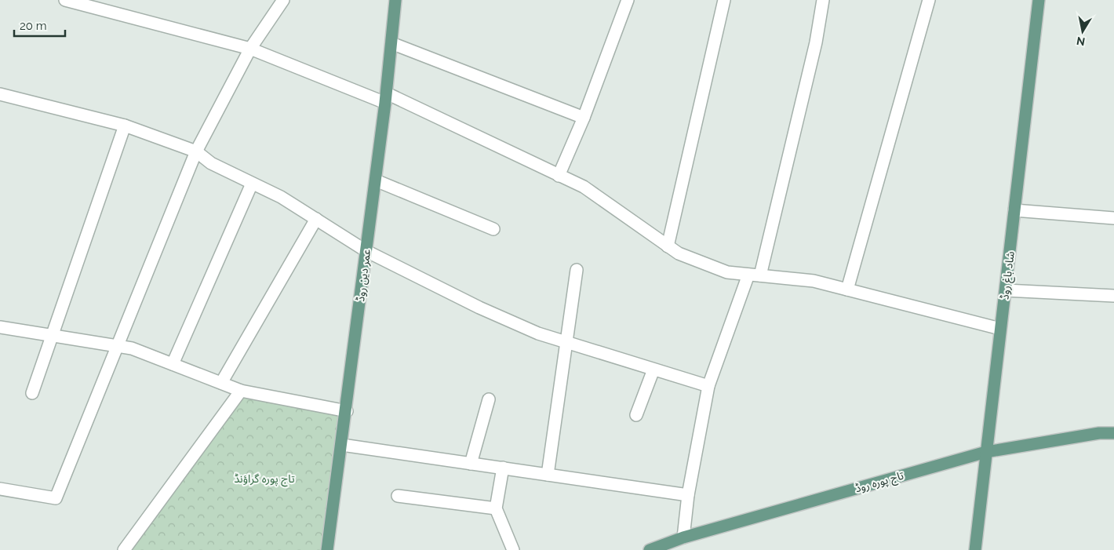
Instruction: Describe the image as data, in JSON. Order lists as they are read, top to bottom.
{
  "streets": {
    "main road": ["عمر دین روڈ", "شاد باغ روڈ", "تاج پورہ روڈ"]
  },
  "crossings": [
    ["شاد باغ روڈ", "تاج پورہ روڈ"]
  ],
  "parks": ["تاج پورہ گراؤنڈ"],
  "scale_bar": "20 m",
  "north": "bottom"
}
